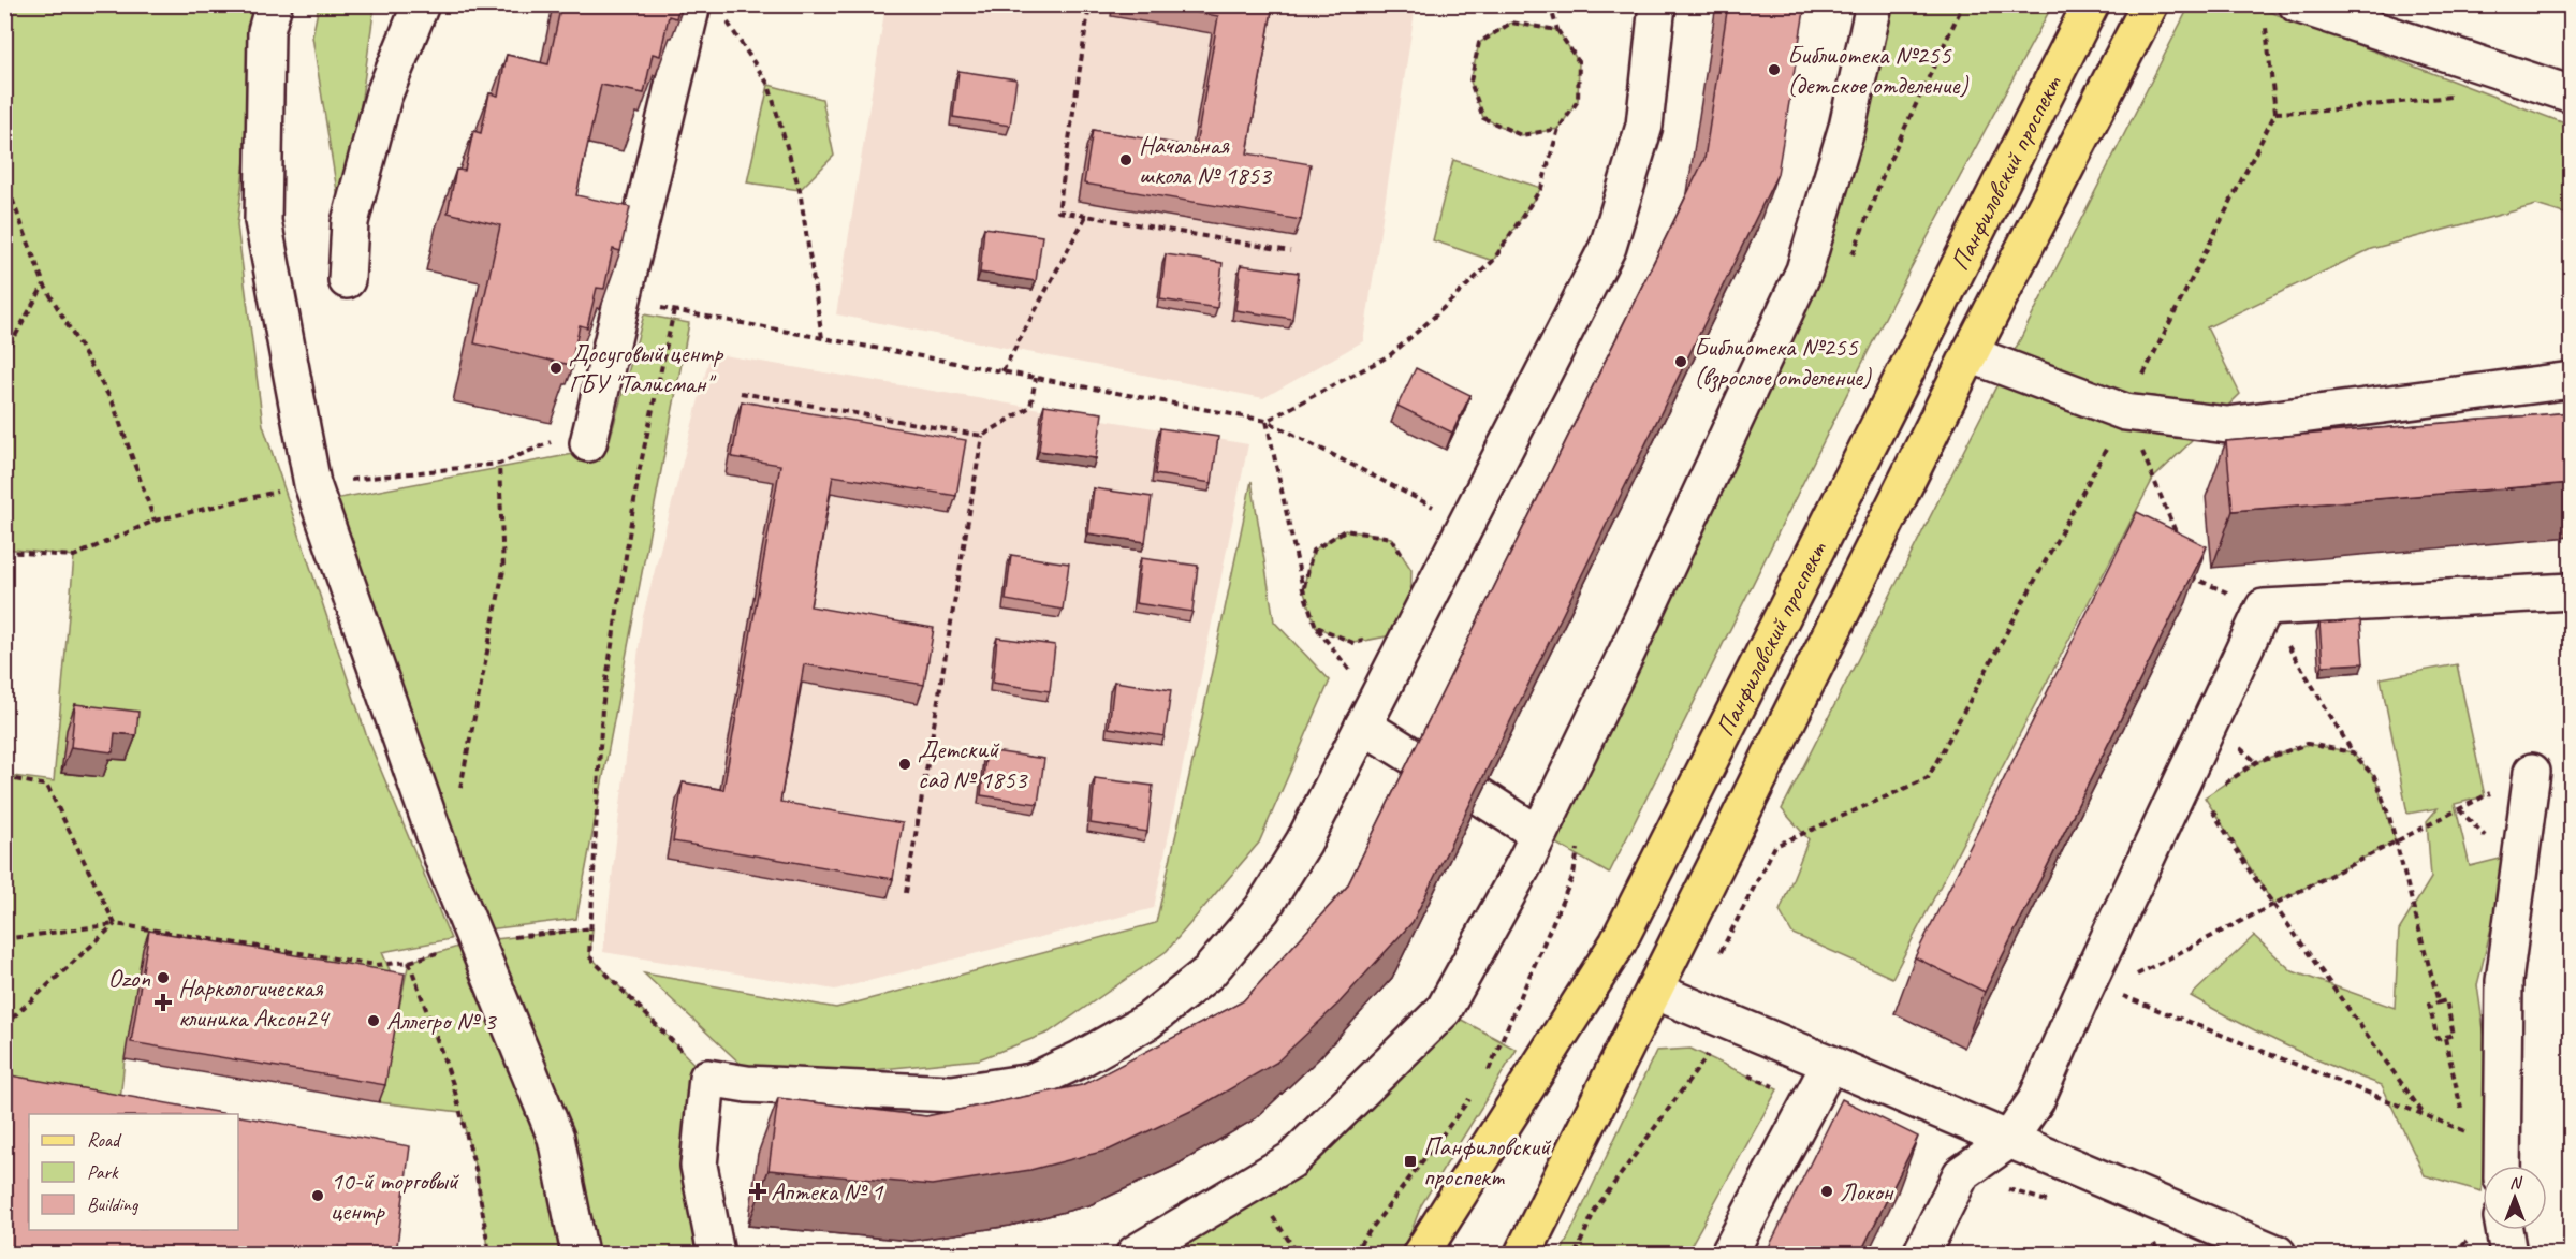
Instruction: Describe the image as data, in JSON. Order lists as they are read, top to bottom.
{
  "streets": {
    "main road": ["Панфиловский проспект"]
  },
  "places": {
    "other": [
      "Библиотека №255 (детское отделение)",
      "Начальная школа № 1853",
      "Библиотека №255 (взрослое отделение)",
      "Досуговый центр ГБУ \"Талисман\"",
      "Детский сад № 1853",
      "Ozon",
      "Аллегро № 3",
      "Локон",
      "10-й торговый центр"
    ],
    "health": ["Наркологическая клиника Аксон24", "Аптека № 1"],
    "transit": ["Панфиловский проспект"]
  },
  "legend": ["Road", "Park", "Building"],
  "north": "top"
}
